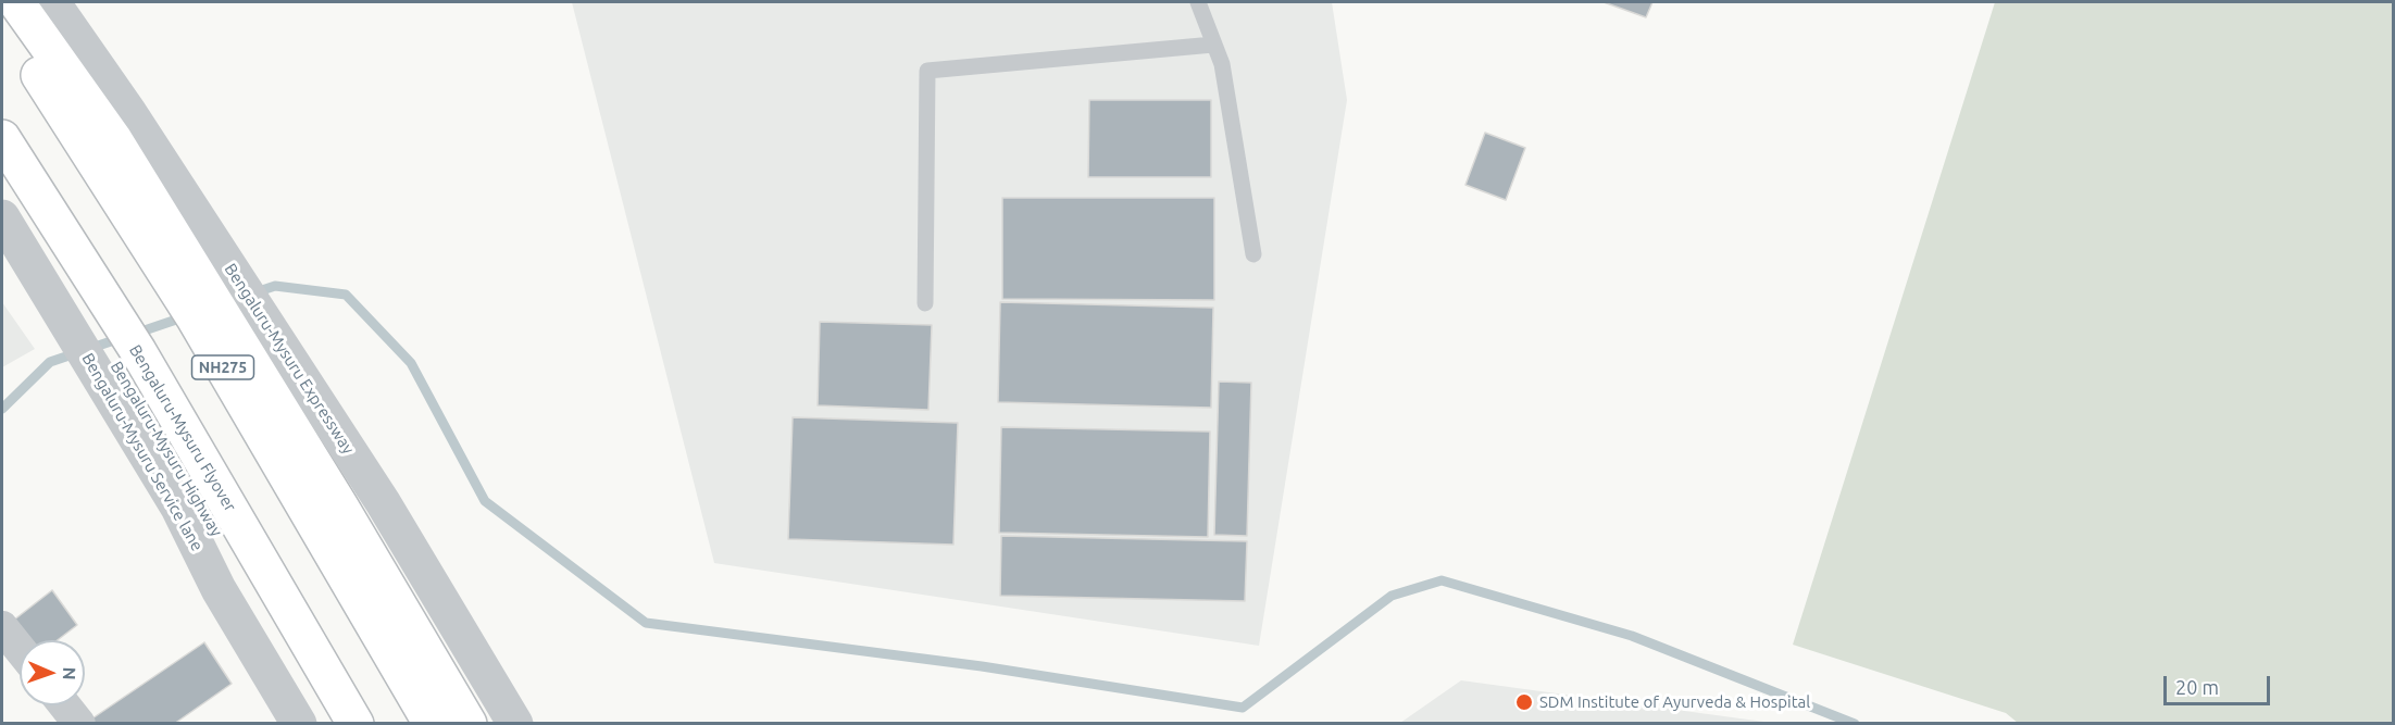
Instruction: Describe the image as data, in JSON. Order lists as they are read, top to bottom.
{
  "streets": {
    "highway": [
      "Bengaluru-Mysuru Expressway",
      "NH275",
      "Bengaluru-Mysuru Flyover",
      "Bengaluru-Mysuru Highway"
    ]
  },
  "places": ["SDM Institute of Ayurveda & Hospital"],
  "scale_bar": "20 m",
  "north": "right"
}
